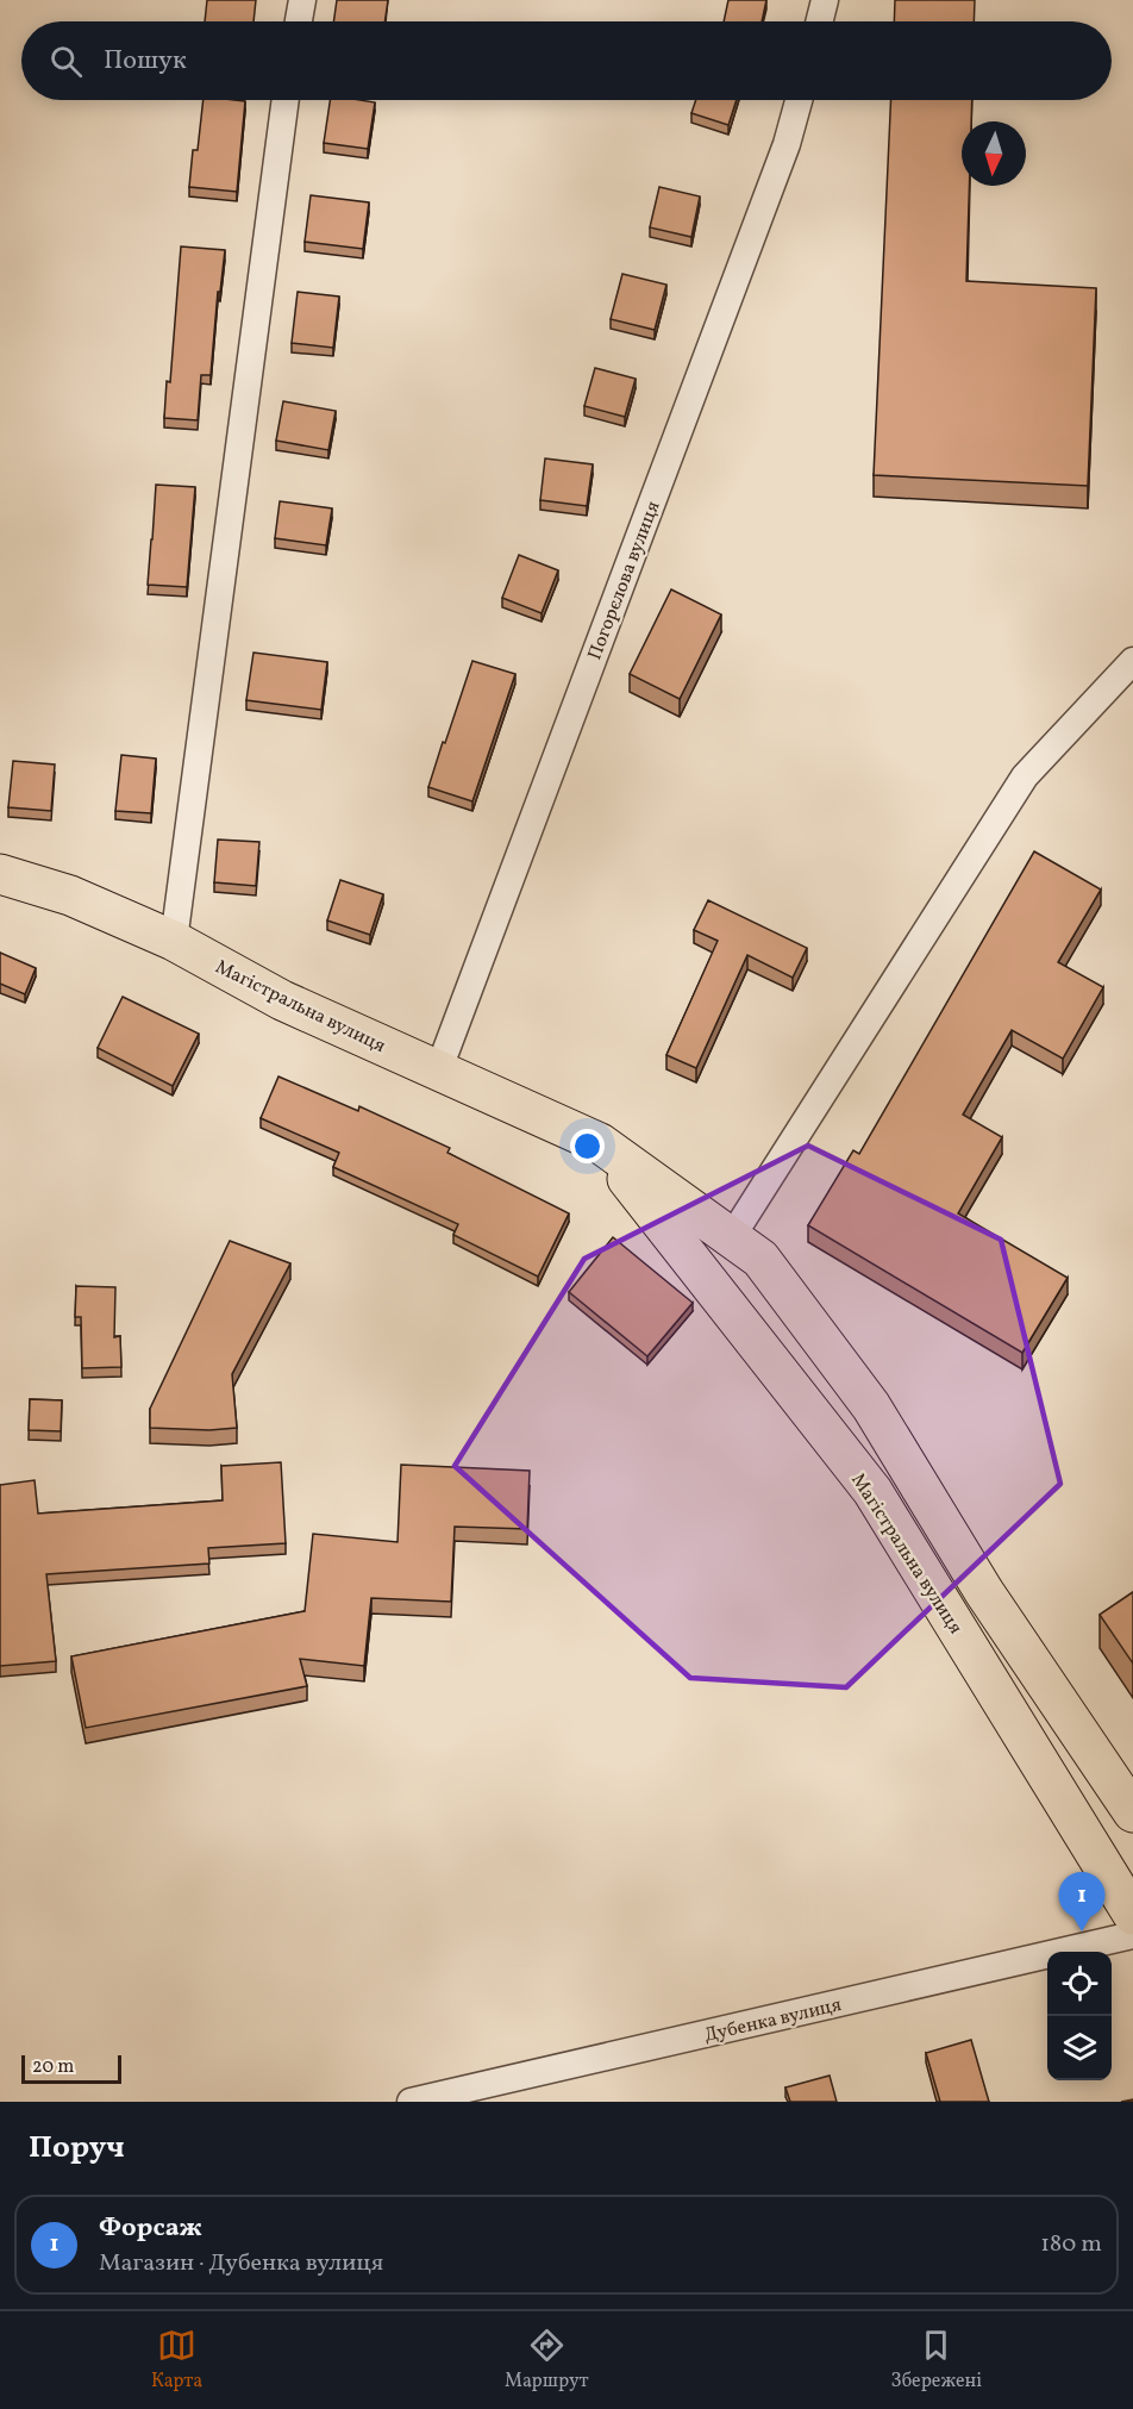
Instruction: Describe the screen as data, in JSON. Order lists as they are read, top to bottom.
{
  "streets": {
    "main road": ["Магістральна вулиця"],
    "street": ["Погорєлова вулиця", "Дубенка вулиця"]
  },
  "crossings": [
    ["Погорєлова вулиця", "Магістральна вулиця"]
  ],
  "scale_bar": "20 m",
  "north": "bottom",
  "page": {
    "search": "Пошук",
    "pins": "1",
    "scale": "20 m",
    "heading": "Поруч",
    "list": [
      {
        "mark": "1",
        "name": "Форсаж",
        "note": "Магазин · Дубенка вулиця",
        "value": "180 m"
      }
    ],
    "nav": ["Карта", "Маршрут", "Збережені"]
  }
}
